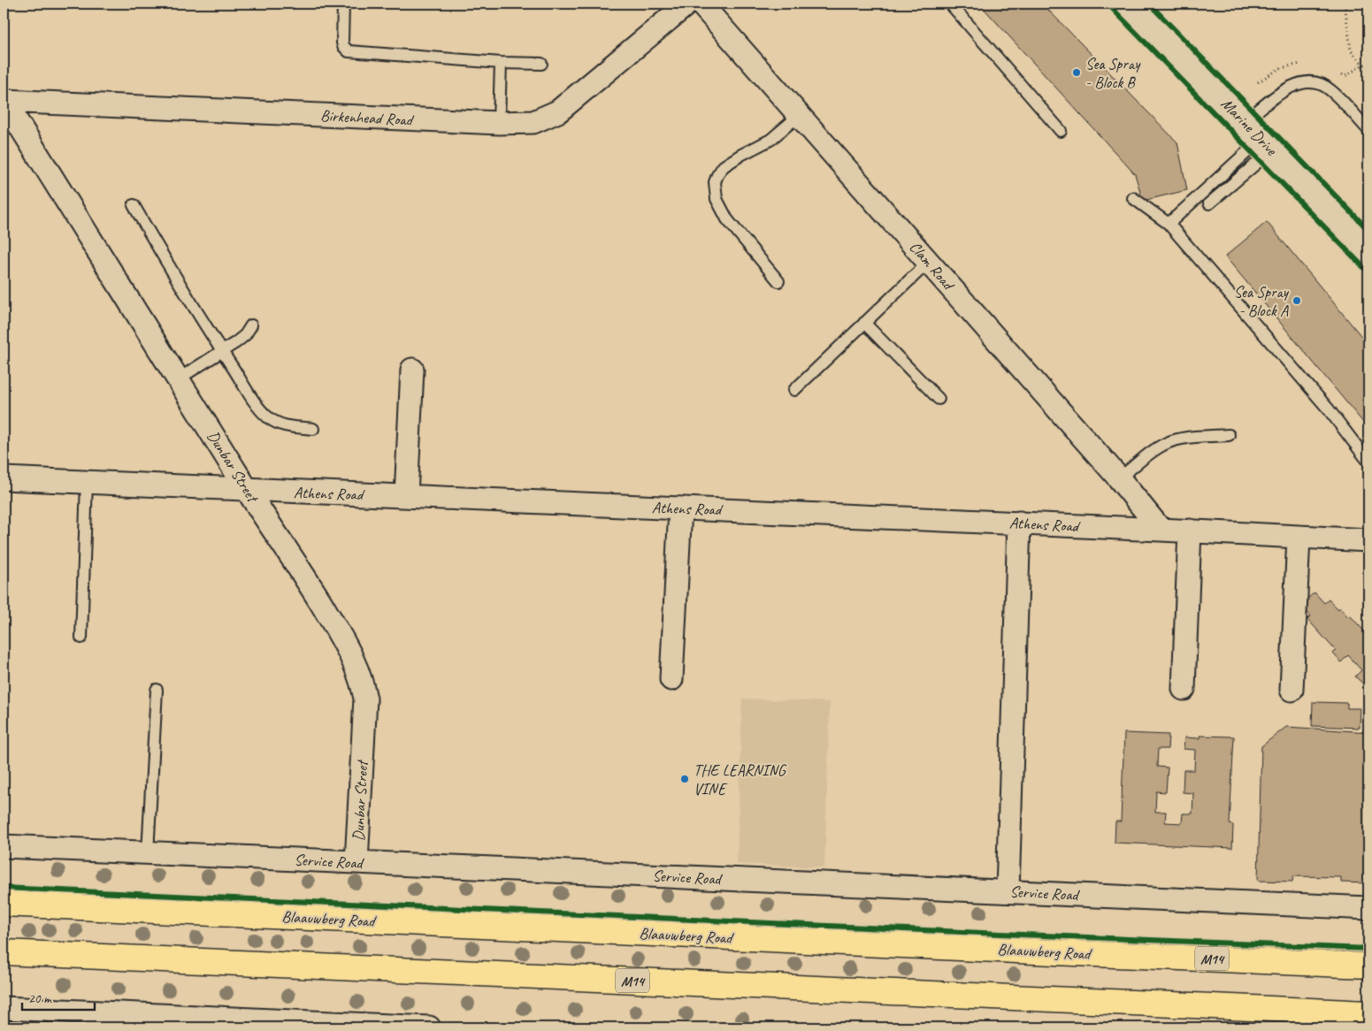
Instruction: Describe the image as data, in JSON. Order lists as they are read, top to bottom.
{
  "streets": {
    "main road": ["Marine Drive", "Blaauwberg Road", "M14"],
    "street": [
      "Birkenhead Road",
      "Clam Road",
      "Dunbar Street",
      "Athens Road",
      "Service Road"
    ]
  },
  "crossings": [
    ["Birkenhead Road", "Dunbar Street"],
    ["Clam Road", "Athens Road"],
    ["Dunbar Street", "Athens Road"],
    ["Dunbar Street", "Service Road"]
  ],
  "places": ["Sea Spray - Block B", "Sea Spray - Block A", "THE LEARNING VINE"],
  "scale_bar": "20 m"
}
